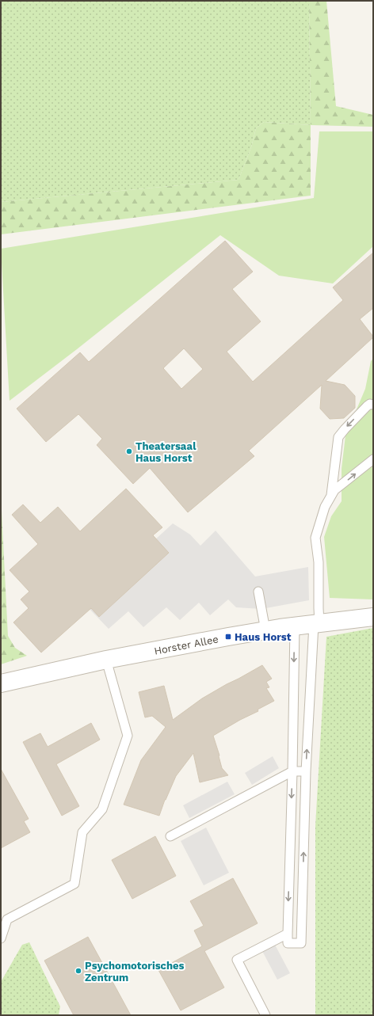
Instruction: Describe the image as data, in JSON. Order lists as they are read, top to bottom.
{
  "streets": {
    "street": ["Horster Allee"]
  },
  "places": {
    "other": ["Theatersaal Haus Horst", "Psychomotorisches Zentrum"],
    "transit": ["Haus Horst"]
  }
}
